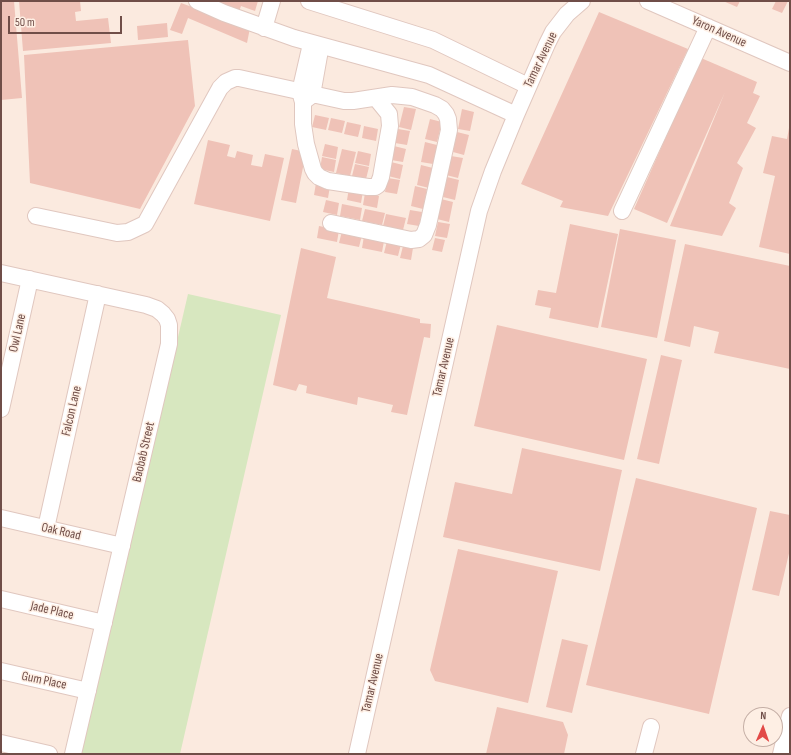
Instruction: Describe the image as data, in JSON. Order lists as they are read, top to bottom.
{
  "streets": {
    "street": [
      "Yaron Avenue",
      "Tamar Avenue",
      "Owl Lane",
      "Falcon Lane",
      "Baobab Street",
      "Oak Road",
      "Jade Place",
      "Gum Place"
    ]
  },
  "crossings": [
    ["Owl Lane", "Baobab Street"],
    ["Falcon Lane", "Baobab Street"],
    ["Falcon Lane", "Oak Road"],
    ["Baobab Street", "Oak Road"],
    ["Baobab Street", "Jade Place"],
    ["Baobab Street", "Gum Place"]
  ],
  "scale_bar": "50 m",
  "north": "top"
}
